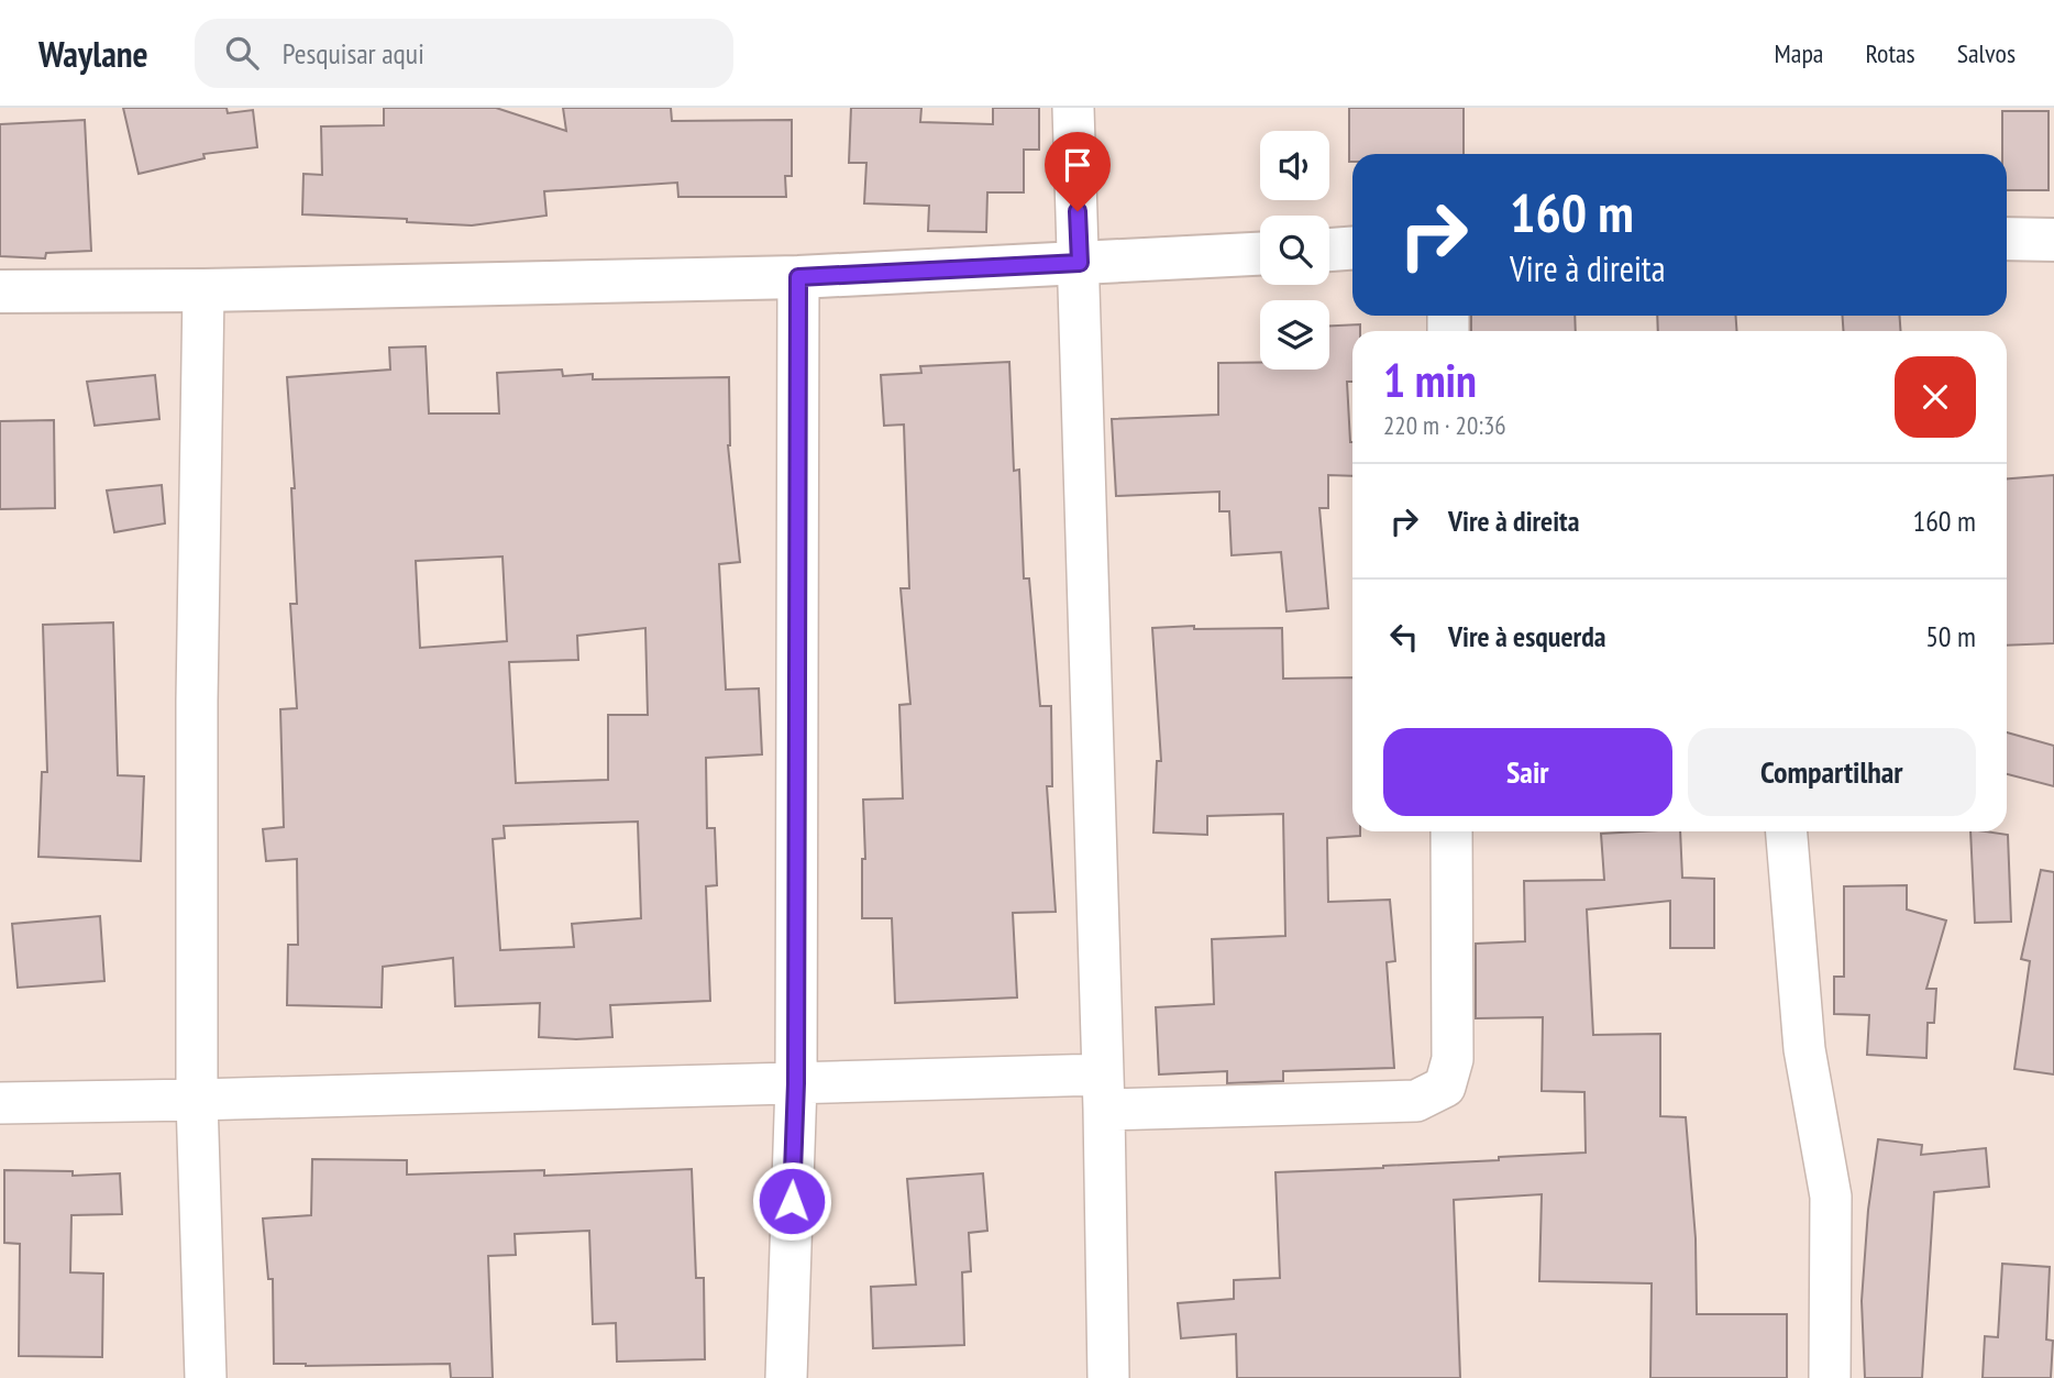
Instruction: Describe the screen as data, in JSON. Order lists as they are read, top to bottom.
{
  "page": {
    "header": "Waylane",
    "search": "Pesquisar aqui",
    "nav": ["Mapa", "Rotas", "Salvos"],
    "turn": ["160 m", "Vire à direita"],
    "heading": ["1 min", "220 m · 20:36"],
    "list": [
      {
        "name": "Vire à direita",
        "value": "160 m"
      },
      {
        "name": "Vire à esquerda",
        "value": "50 m"
      }
    ],
    "buttons": ["Sair", "Compartilhar"]
  }
}
